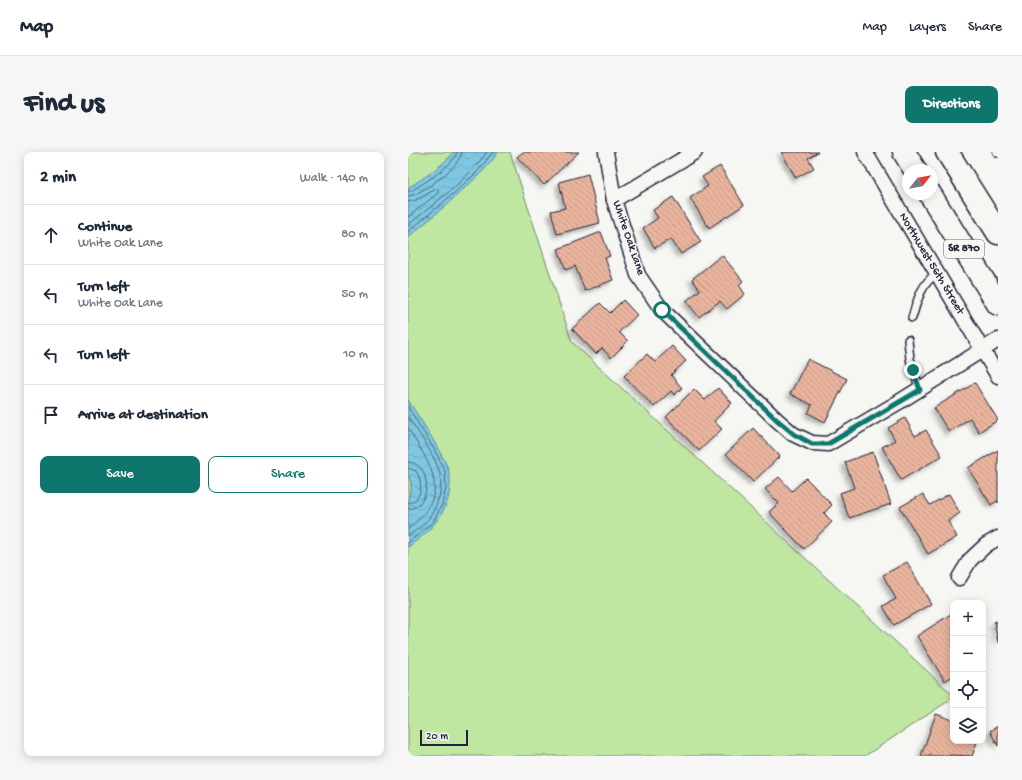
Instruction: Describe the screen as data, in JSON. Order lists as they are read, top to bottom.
{
  "streets": {
    "highway": ["SR 870"],
    "street": ["White Oak Lane", "Northwest 56th Street"]
  },
  "crossings": [
    ["White Oak Lane", "Northwest 56th Street"]
  ],
  "scale_bar": "20 m",
  "north": "top right",
  "page": {
    "header": "Map",
    "nav": ["Map", "Layers", "Share"],
    "buttons": [
      "Directions",
      ["Save", "Share"]
    ],
    "title": "Find us",
    "heading": ["2 min", "Walk · 140 m"],
    "list": [
      ["Continue", "White Oak Lane", "80 m"],
      ["Turn left", "White Oak Lane", "50 m"],
      ["Turn left", "10 m"],
      "Arrive at destination"
    ],
    "map_buttons": ["+", "−"],
    "scale": "20 m"
  }
}
